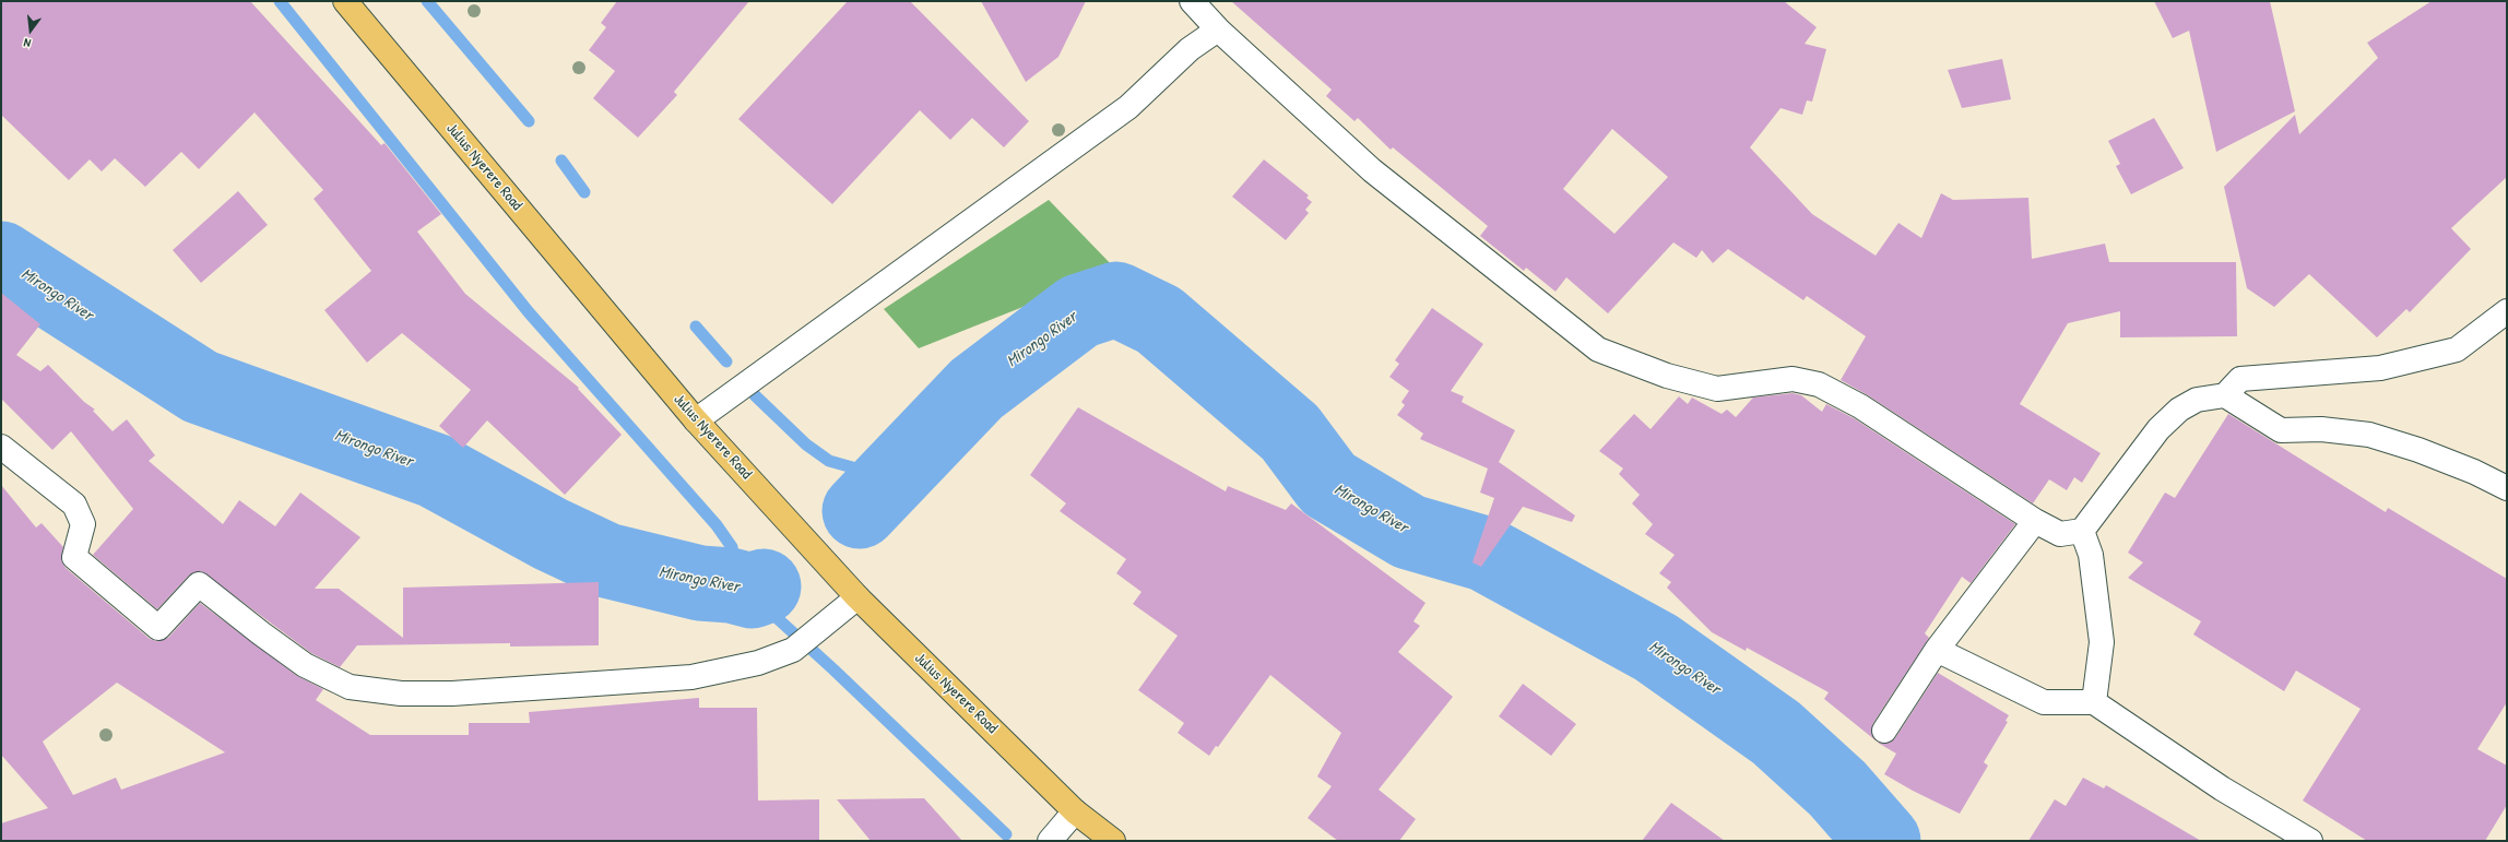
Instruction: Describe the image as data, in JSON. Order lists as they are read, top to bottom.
{
  "streets": {
    "highway": ["Julius Nyerere Road"]
  },
  "water": ["Mirongo River"],
  "north": "bottom"
}
